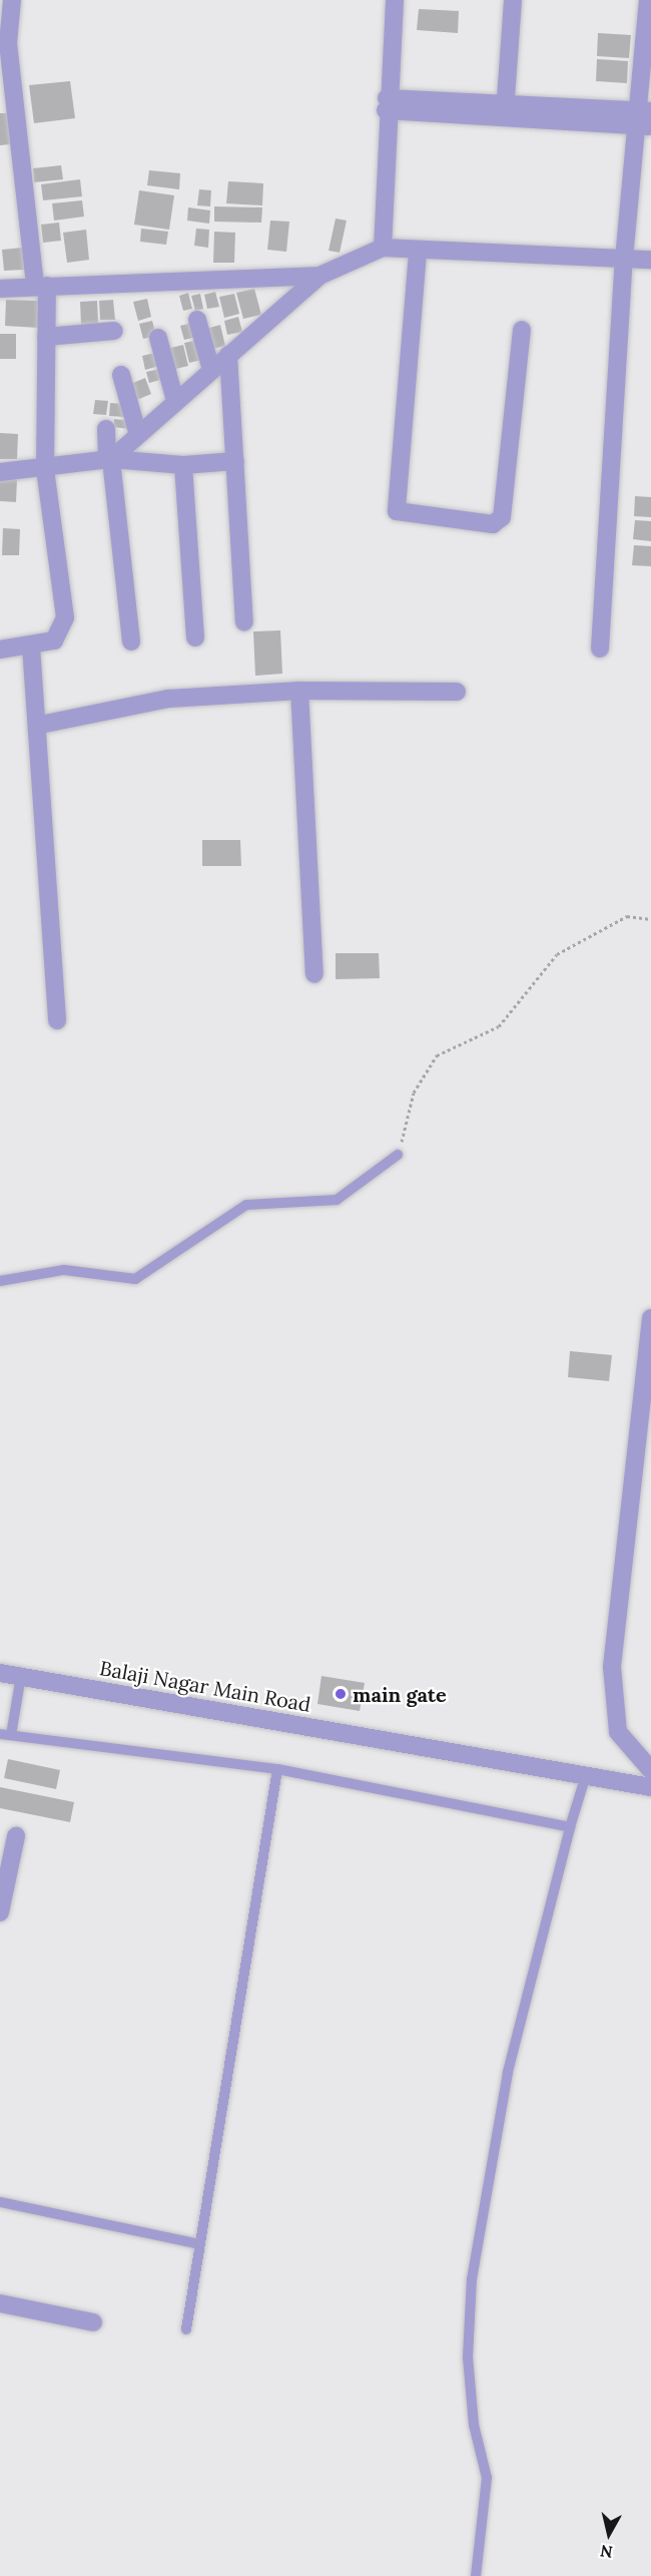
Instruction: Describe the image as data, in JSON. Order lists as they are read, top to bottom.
{
  "streets": {
    "street": ["Balaji Nagar Main Road"]
  },
  "places": ["main gate"],
  "north": "bottom"
}
